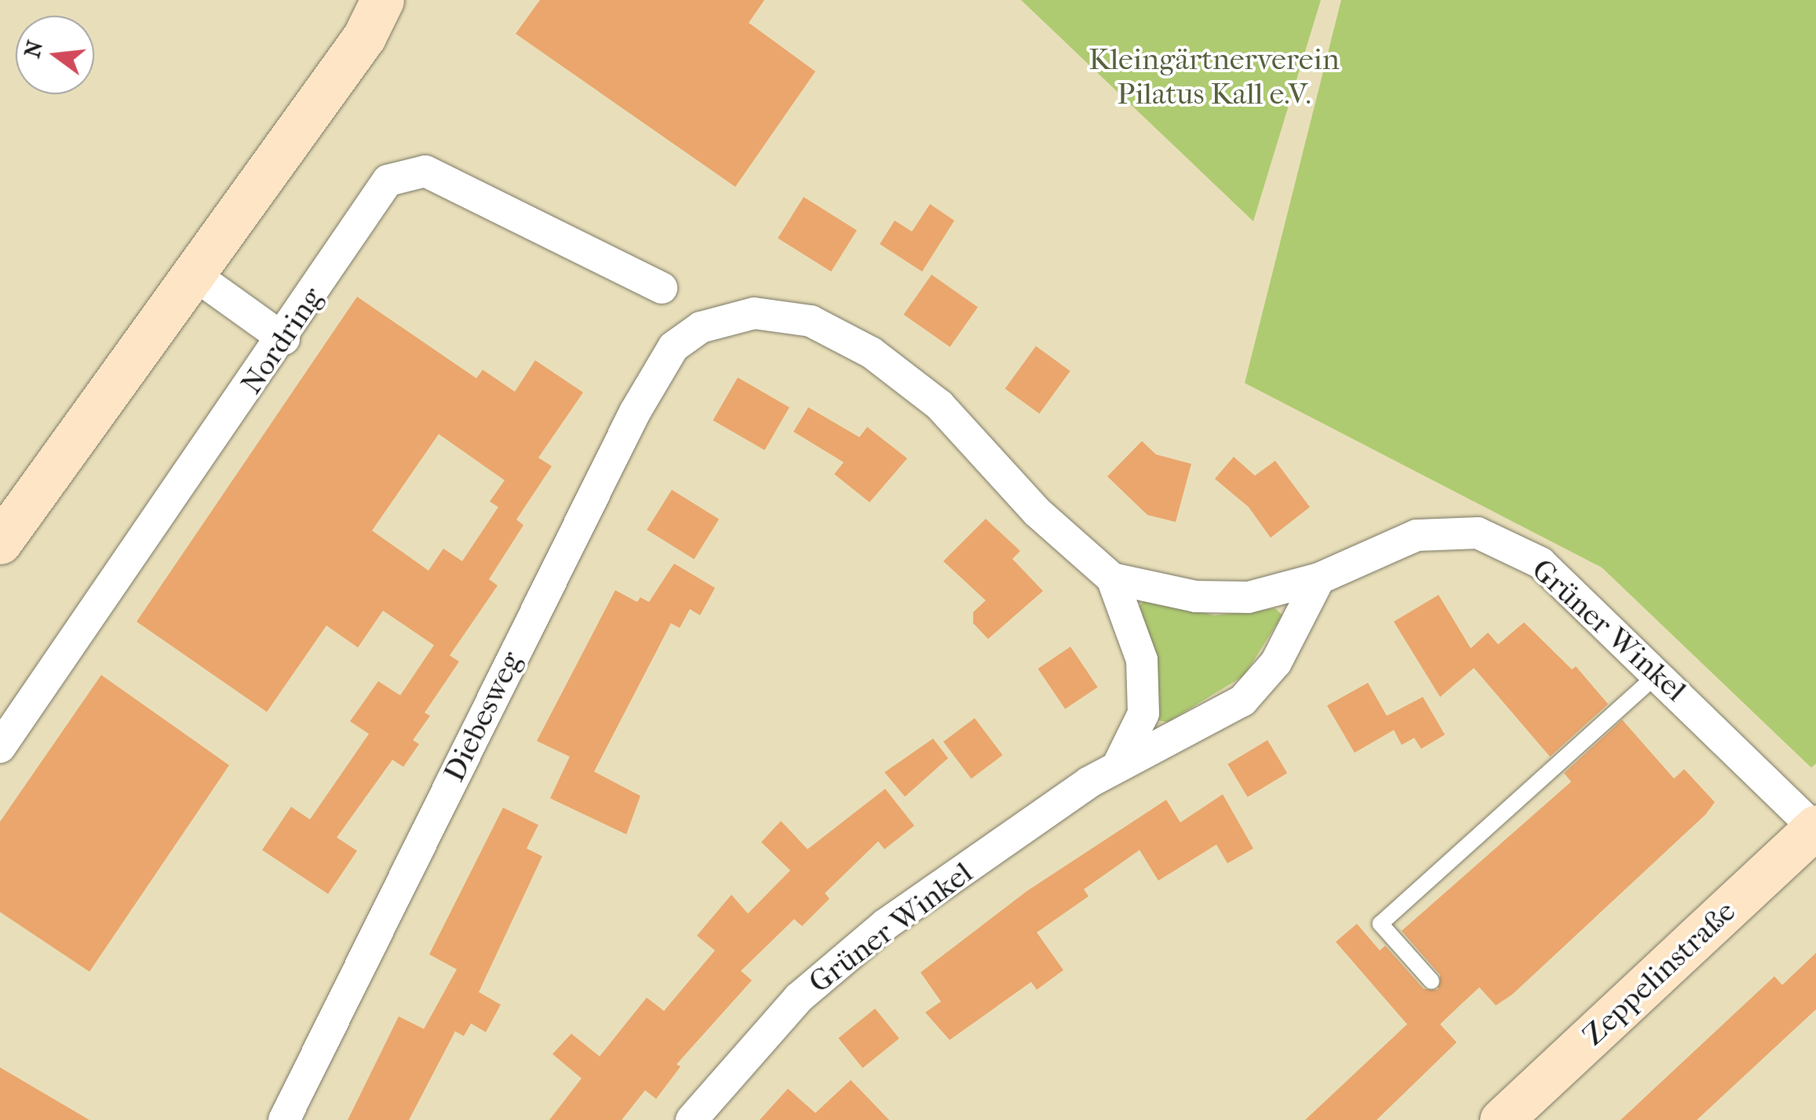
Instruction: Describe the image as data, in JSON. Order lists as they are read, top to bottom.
{
  "streets": {
    "main road": ["Zeppelinstraße"],
    "street": ["Nordring", "Grüner Winkel", "Diebesweg"]
  },
  "crossings": [
    ["Grüner Winkel", "Diebesweg"],
    ["Grüner Winkel", "Zeppelinstraße"]
  ],
  "parks": ["Kleingärtnerverein Pilatus Kall e.V."],
  "north": "left"
}
